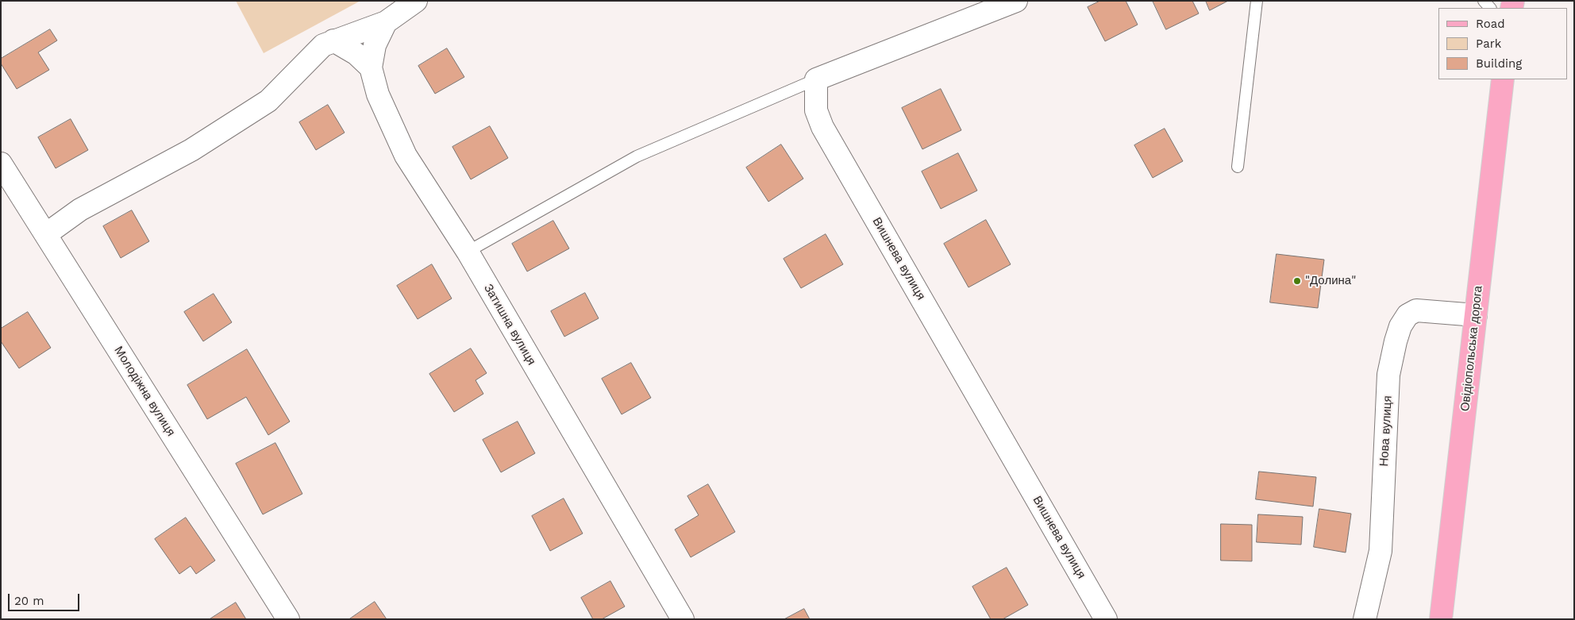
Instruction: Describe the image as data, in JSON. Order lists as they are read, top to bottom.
{
  "streets": {
    "main road": ["Овідіопольська дорога"],
    "street": [
      "Вишнева вулиця",
      "Затишна вулиця",
      "Молодіжна вулиця",
      "Нова вулиця"
    ]
  },
  "crossings": [
    ["Овідіопольська дорога", "Нова вулиця"]
  ],
  "places": ["\"Долина\""],
  "legend": ["Road", "Park", "Building"],
  "scale_bar": "20 m"
}
